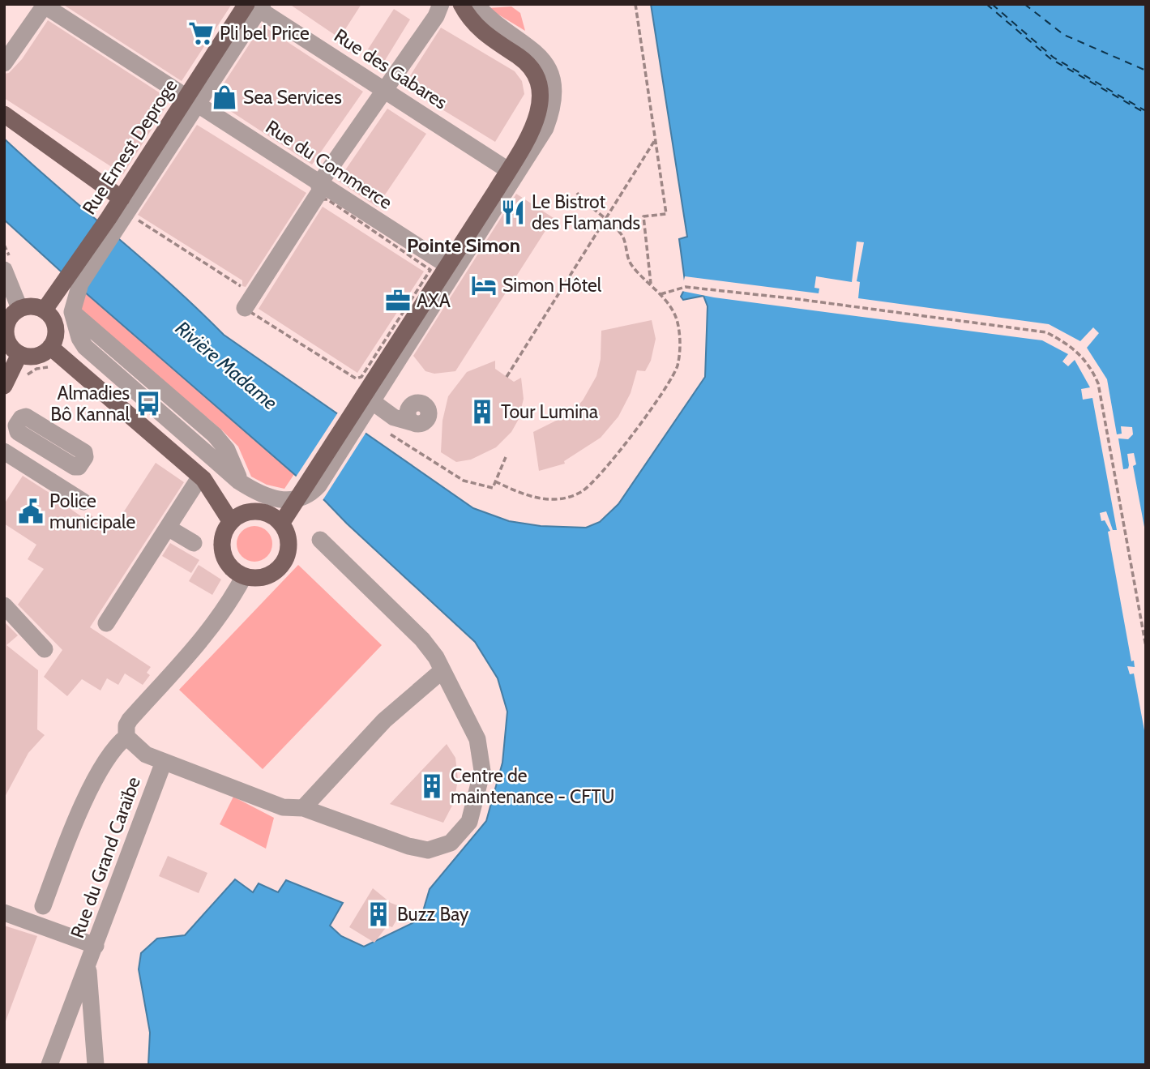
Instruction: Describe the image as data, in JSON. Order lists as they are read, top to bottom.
{
  "streets": {
    "main road": ["Rue Ernest Deproge"],
    "street": ["Rue des Gabares", "Rue du Commerce", "Rue du Grand Caraïbe"]
  },
  "crossings": [
    ["Rue des Gabares", "Rue Ernest Deproge"],
    ["Rue Ernest Deproge", "Rue du Commerce"]
  ],
  "districts": ["Pointe Simon"],
  "water": ["Rivière Madame"],
  "places": {
    "supermarket": ["Pli bel Price"],
    "shop": ["Sea Services"],
    "restaurant": ["Le Bistrot des Flamands"],
    "hotel": ["Simon Hôtel"],
    "office": ["AXA"],
    "bus stop": ["Almadies Bô Kannal"],
    "building": ["Tour Lumina", "Centre de maintenance - CFTU", "Buzz Bay"],
    "public building": ["Police municipale"]
  }
}
